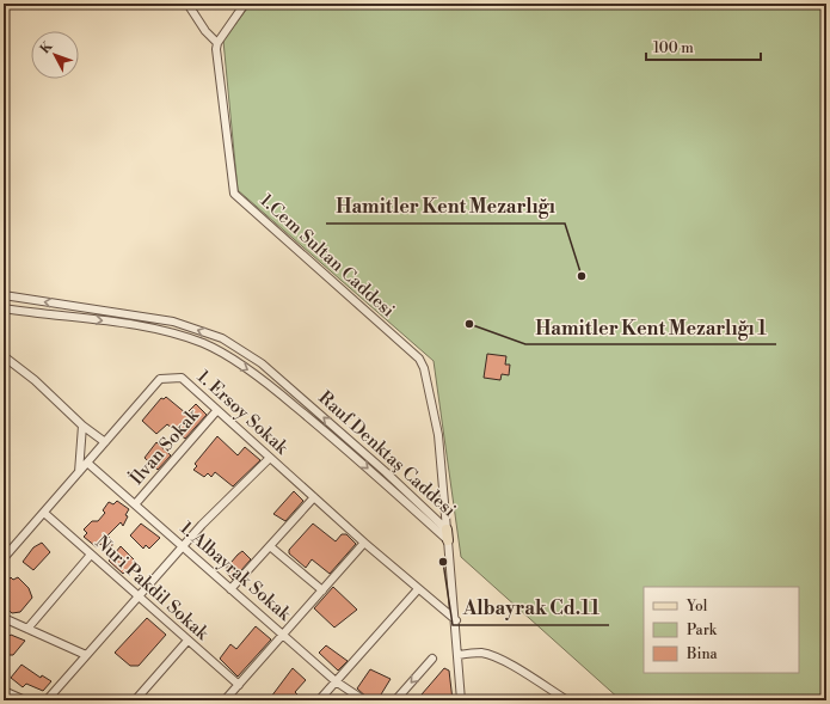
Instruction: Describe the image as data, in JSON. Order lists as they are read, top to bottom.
{
  "streets": {
    "main road": ["Rauf Denktaş Caddesi"],
    "street": [
      "1.Cem Sultan Caddesi",
      "1. Ersoy Sokak",
      "İlvan Sokak",
      "1. Albayrak Sokak",
      "Nuri Pakdil Sokak"
    ]
  },
  "crossings": [
    ["1.Cem Sultan Caddesi", "Rauf Denktaş Caddesi"],
    ["1. Ersoy Sokak", "İlvan Sokak"],
    ["1. Ersoy Sokak", "1. Albayrak Sokak"],
    ["1. Ersoy Sokak", "Nuri Pakdil Sokak"],
    ["İlvan Sokak", "1. Albayrak Sokak"]
  ],
  "places": ["Hamitler Kent Mezarlığı", "Hamitler Kent Mezarlığı 1", "Albayrak Cd.11"],
  "legend": ["Yol", "Park", "Bina"],
  "scale_bar": "100 m",
  "north": "top left"
}
